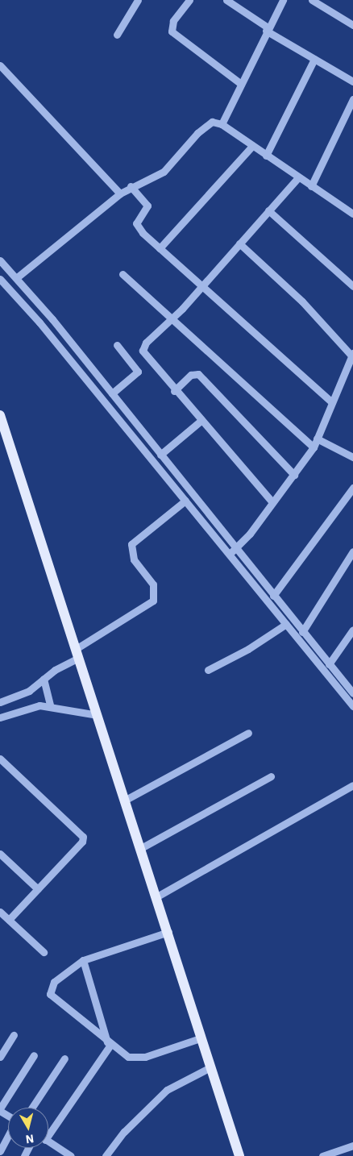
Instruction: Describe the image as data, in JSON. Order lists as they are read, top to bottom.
{
  "north": "bottom"
}
